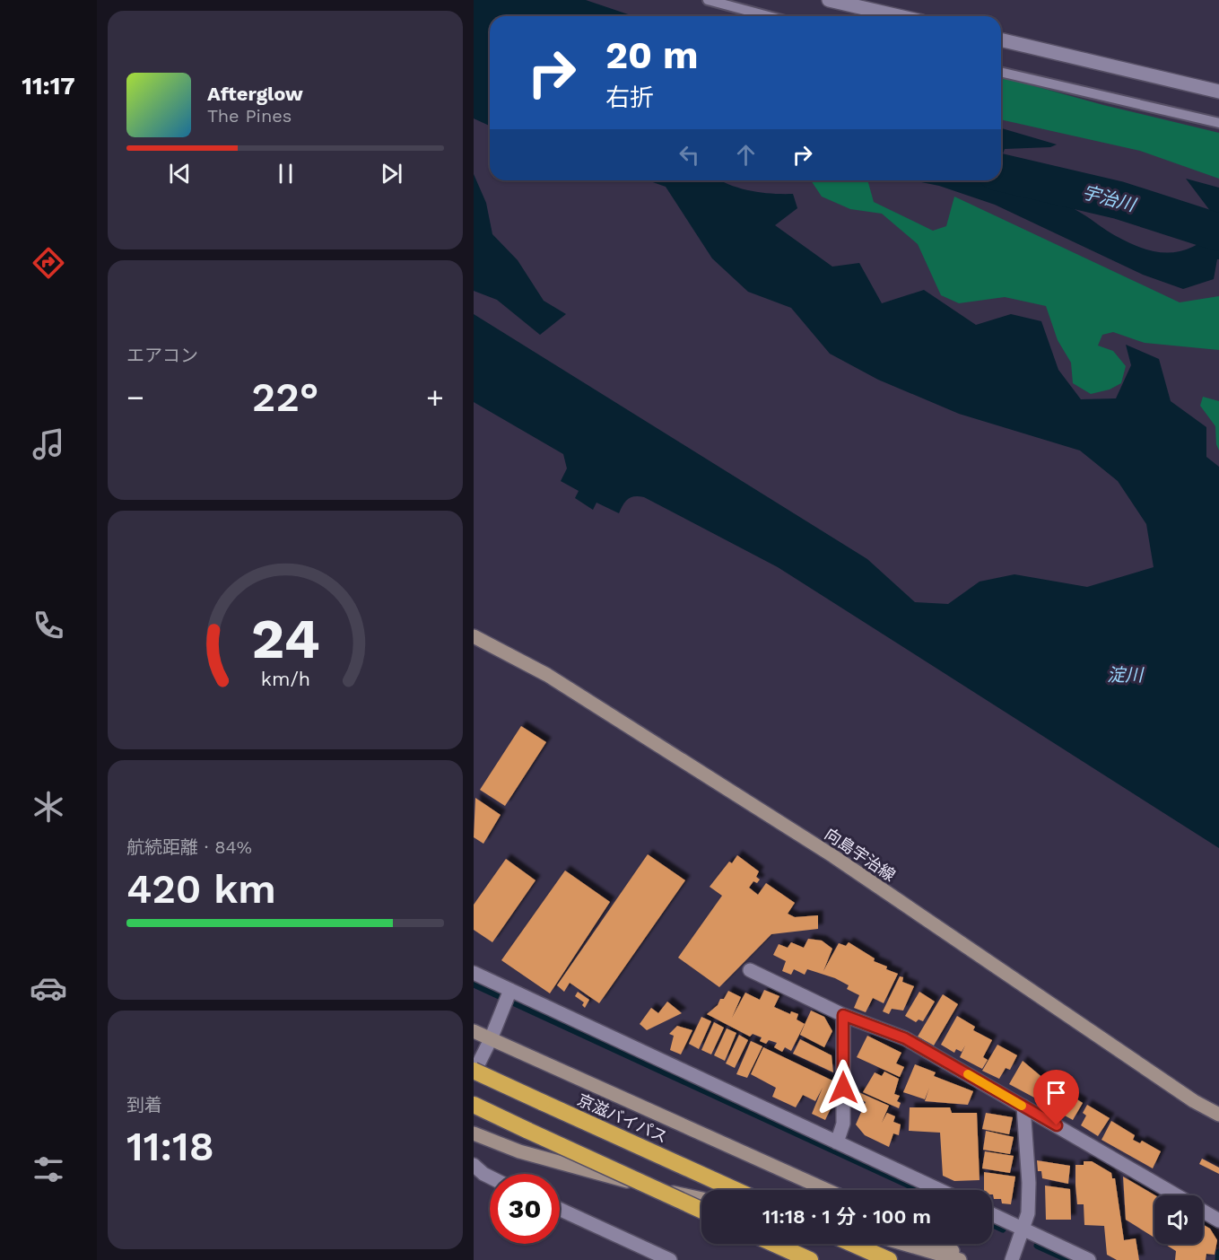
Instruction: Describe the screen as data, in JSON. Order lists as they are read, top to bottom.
{
  "streets": {
    "highway": ["京滋バイパス"],
    "main road": ["向島宇治線"]
  },
  "water": ["宇治川", "淀川"],
  "page": {
    "tabs": "11:17",
    "turn": ["20 m", "右折"],
    "song": ["Afterglow", "The Pines"],
    "tile": [
      "エアコン",
      ["航続距離 · 84%", "420 km"],
      ["到着", "11:18"]
    ],
    "heat": ["−", "22°", "+"],
    "limit": "30",
    "trip": "11:18 · 1 分 · 100 m",
    "gauge": ["24", "km/h"]
  }
}
